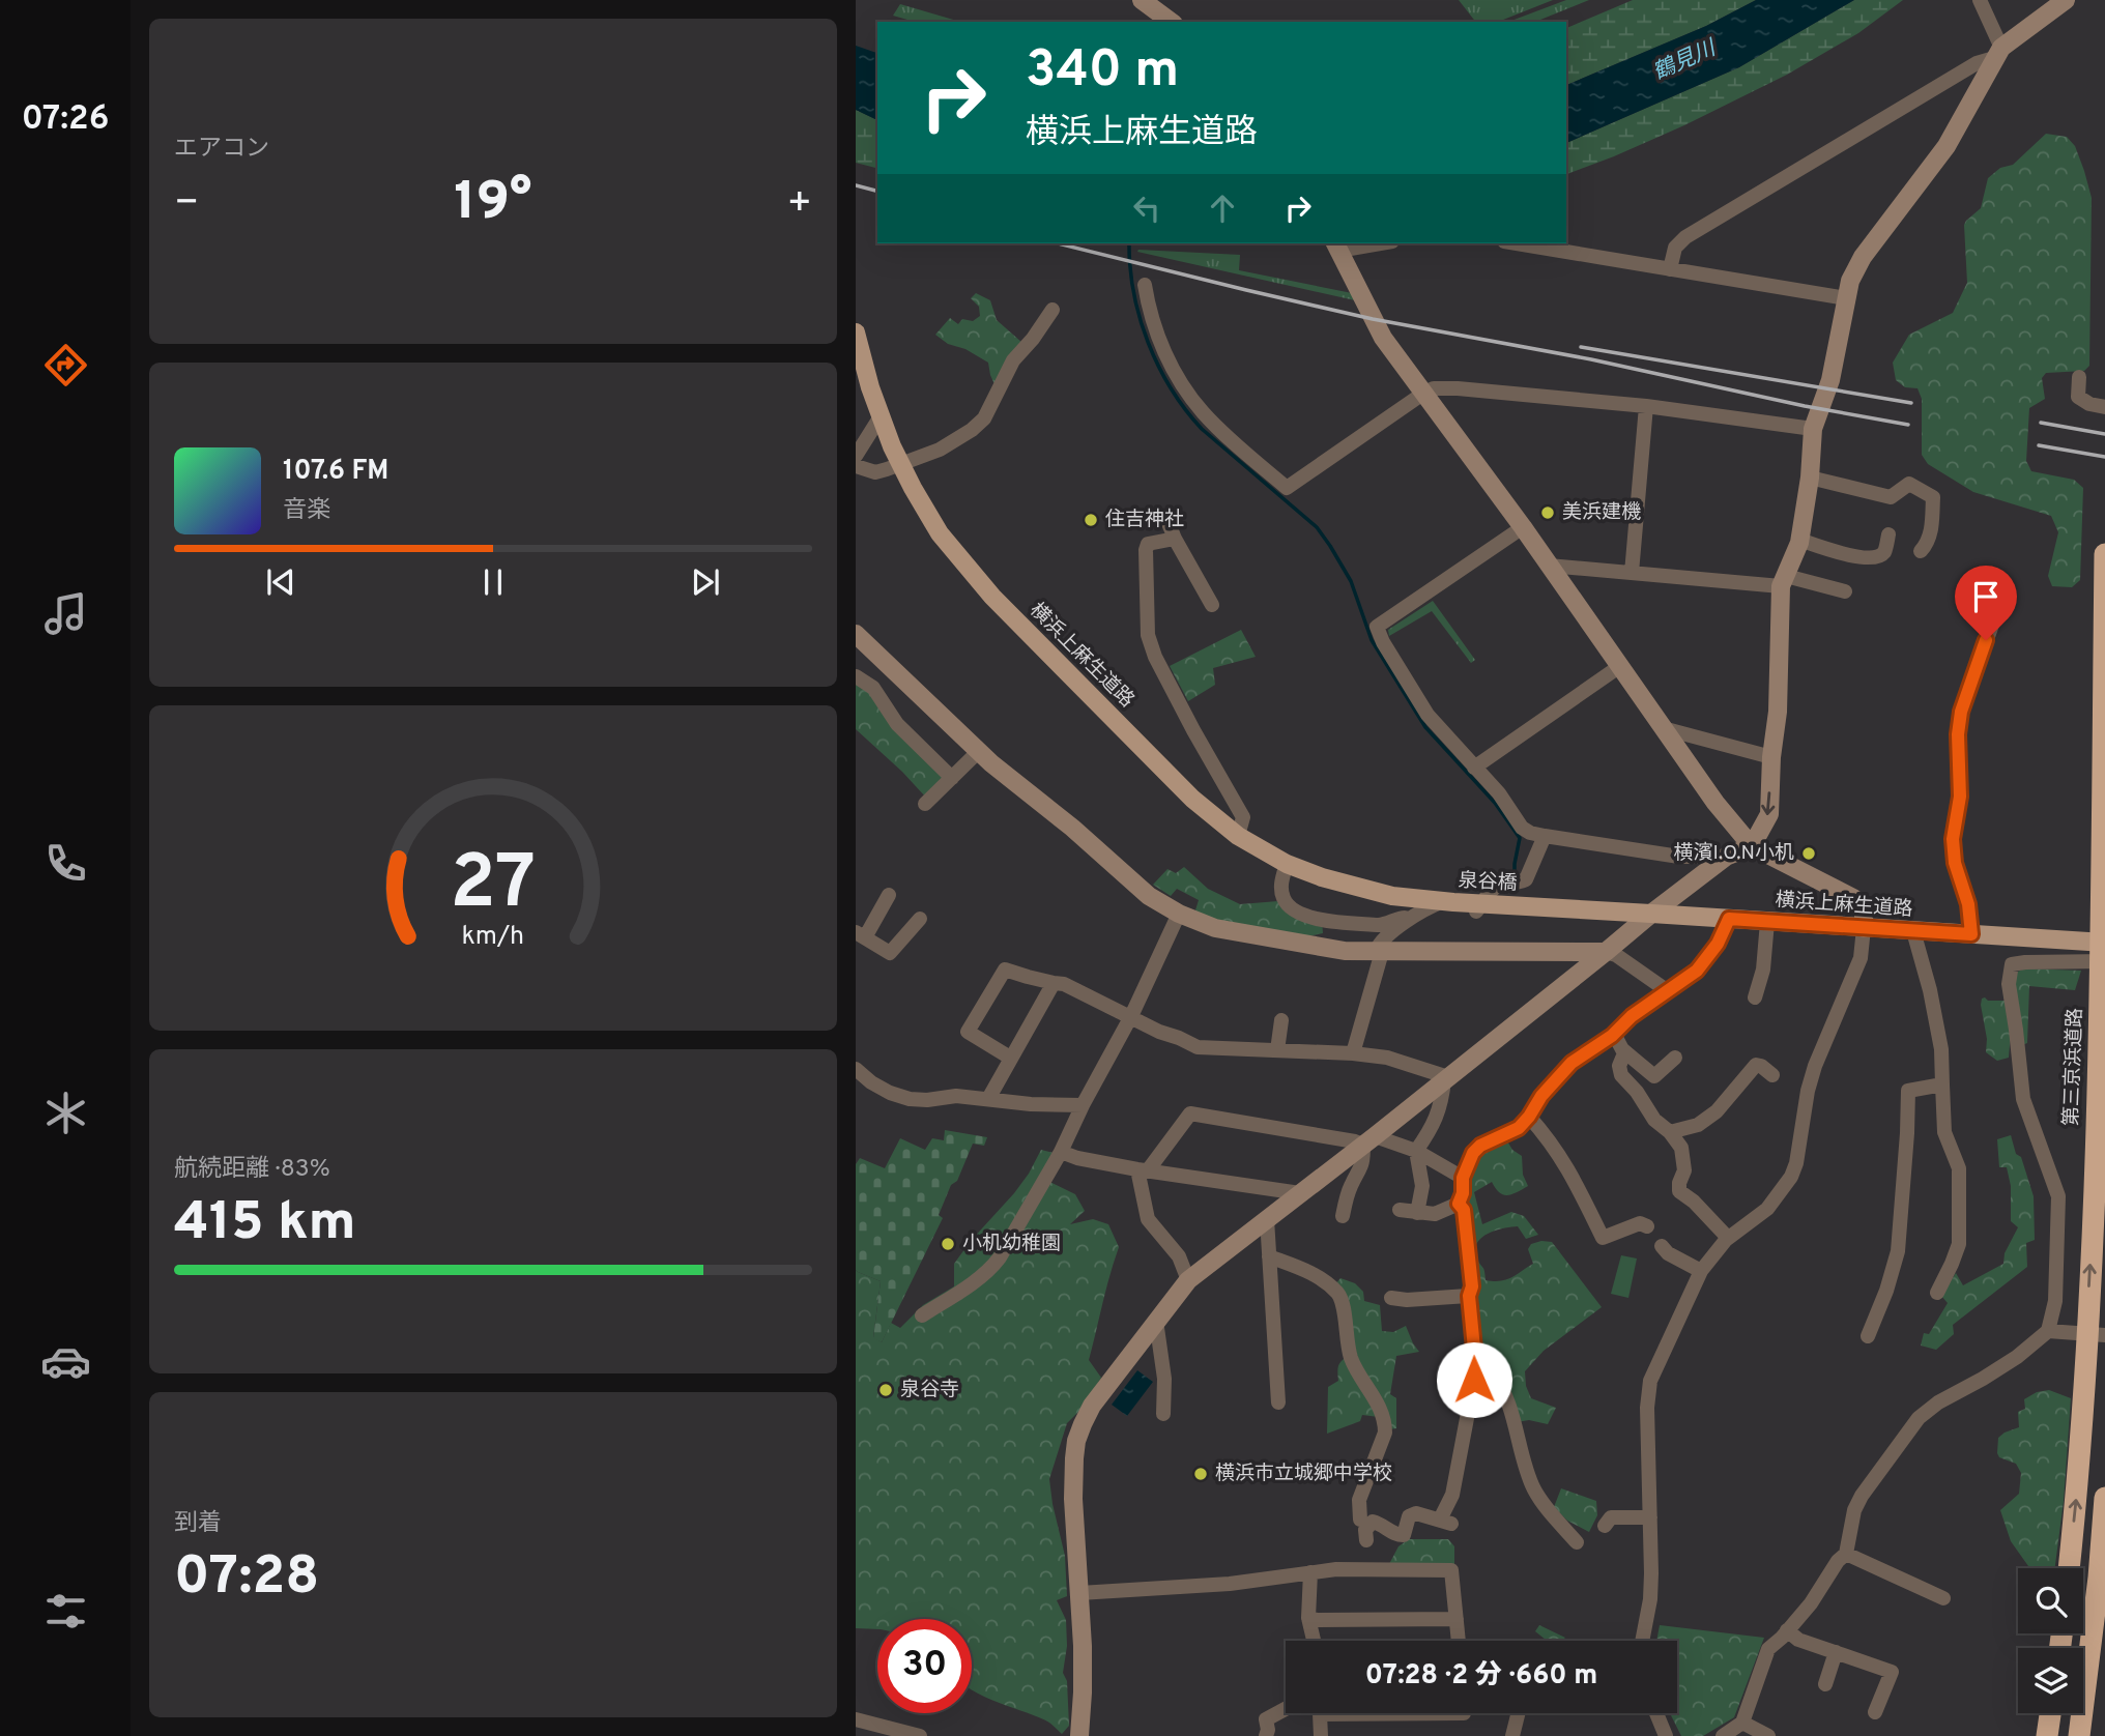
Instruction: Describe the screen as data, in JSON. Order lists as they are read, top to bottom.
{
  "streets": {
    "highway": ["第三京浜道路"],
    "main road": ["横浜上麻生道路", "泉谷橋"]
  },
  "crossings": [
    ["横浜上麻生道路", "泉谷橋"]
  ],
  "one_way": ["第三京浜道路"],
  "water": ["鶴見川"],
  "places": [
    "美浜建機",
    "住吉神社",
    "横濱I.O.N小机",
    "小机幼稚園",
    "泉谷寺",
    "横浜市立城郷中学校"
  ],
  "page": {
    "tabs": "07:26",
    "tile": [
      "エアコン",
      ["航続距離 · 83%", "415 km"],
      ["到着", "07:28"]
    ],
    "turn": ["340 m", "横浜上麻生道路"],
    "heat": ["−", "19°", "+"],
    "song": ["107.6 FM", "音楽"],
    "limit": "30",
    "trip": "07:28 · 2 分 · 660 m",
    "gauge": ["27", "km/h"]
  }
}
